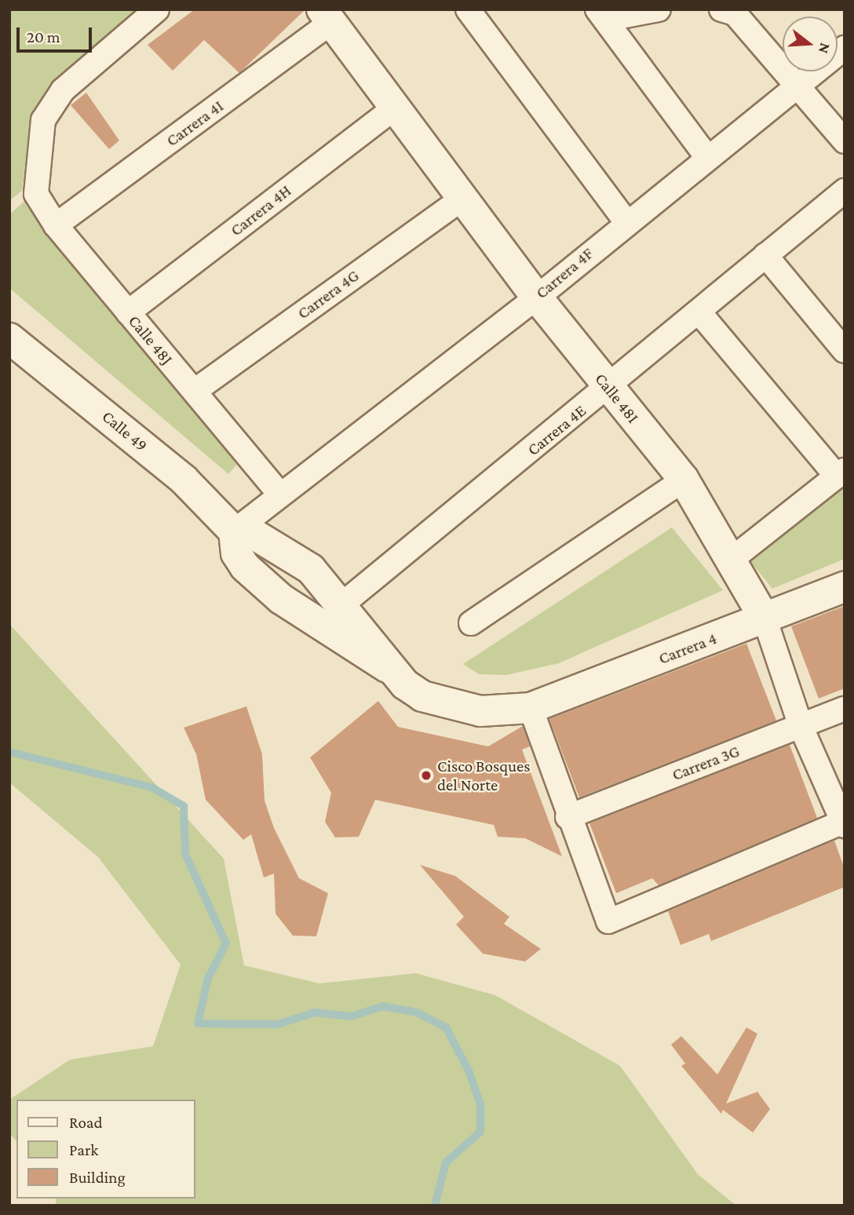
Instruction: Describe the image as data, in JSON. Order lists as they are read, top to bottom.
{
  "streets": {
    "main road": ["Calle 48I", "Calle 49", "Carrera 4"],
    "street": [
      "Carrera 4I",
      "Carrera 4H",
      "Carrera 4F",
      "Carrera 4G",
      "Calle 48J",
      "Carrera 4E",
      "Carrera 3G"
    ]
  },
  "crossings": [
    ["Carrera 4I", "Calle 48J"],
    ["Carrera 4I", "Calle 48I"],
    ["Carrera 4H", "Calle 48J"],
    ["Carrera 4H", "Calle 48I"],
    ["Carrera 4F", "Calle 48J"],
    ["Carrera 4F", "Calle 48I"],
    ["Carrera 4G", "Calle 48J"],
    ["Carrera 4G", "Calle 48I"],
    ["Calle 48I", "Carrera 4E"],
    ["Calle 48I", "Carrera 4"],
    ["Calle 48I", "Carrera 3G"]
  ],
  "places": ["Cisco Bosques del Norte"],
  "legend": ["Road", "Park", "Building"],
  "scale_bar": "20 m",
  "north": "right"
}
